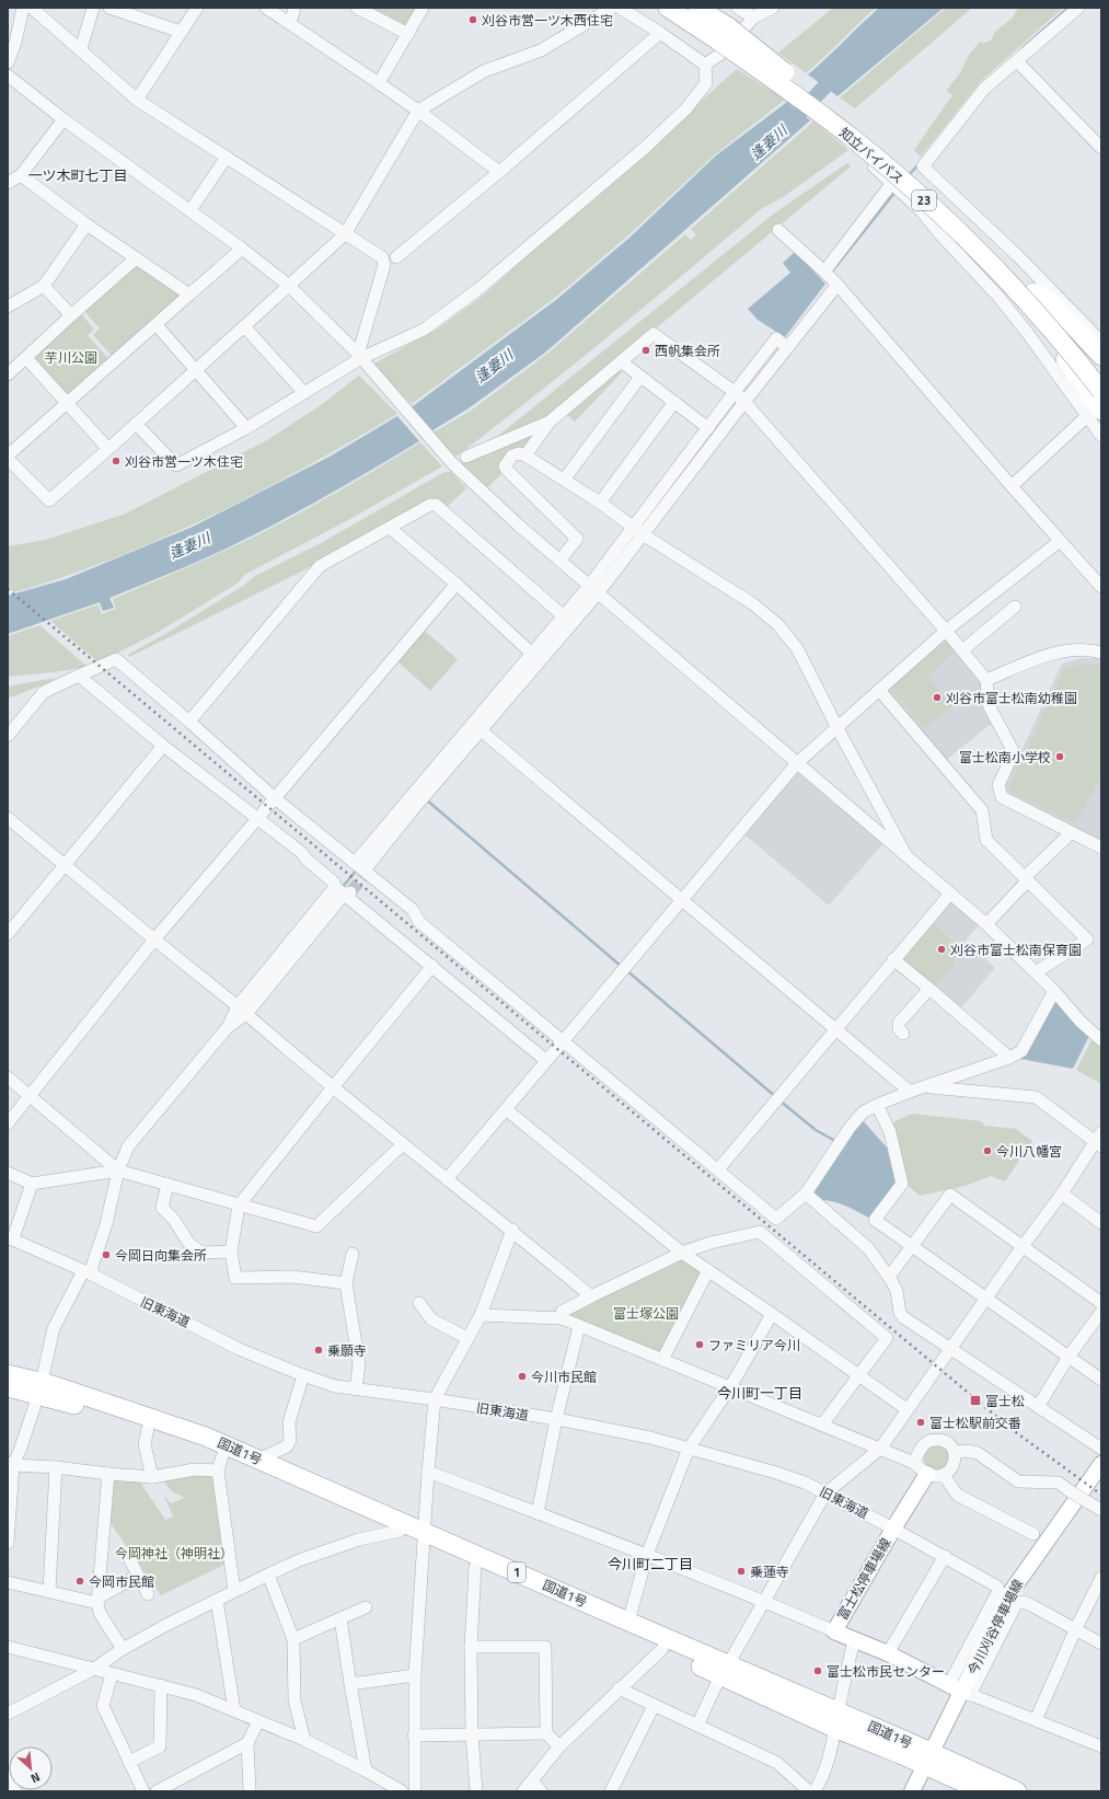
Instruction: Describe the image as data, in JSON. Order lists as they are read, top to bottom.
{
  "streets": {
    "highway": [
      "知立バイパス",
      "23",
      "国道1号",
      "1"
    ],
    "main road": ["富士松停車場線", "今川刈谷停車場線"],
    "street": ["旧東海道"]
  },
  "crossings": [
    ["知立バイパス", "23"],
    ["旧東海道", "富士松停車場線"],
    ["旧東海道", "今川刈谷停車場線"],
    ["国道1号", "今川刈谷停車場線"],
    ["富士松停車場線", "今川刈谷停車場線"]
  ],
  "districts": ["一ツ木町七丁目", "今川町一丁目", "今川町二丁目"],
  "water": ["逢妻川"],
  "parks": ["芋川公園", "富士塚公園", "今岡神社（神明社）"],
  "places": {
    "other": [
      "刈谷市営一ツ木西住宅",
      "西帆集会所",
      "刈谷市営一ツ木住宅",
      "刈谷市富士松南幼稚園",
      "富士松南小学校",
      "刈谷市富士松南保育園",
      "今川八幡宮",
      "今岡日向集会所",
      "ファミリア今川",
      "乗願寺",
      "今川市民館",
      "富士松駅前交番",
      "乗蓮寺",
      "今岡市民館",
      "富士松市民センター"
    ],
    "transit": ["富士松"]
  },
  "north": "bottom right"
}
